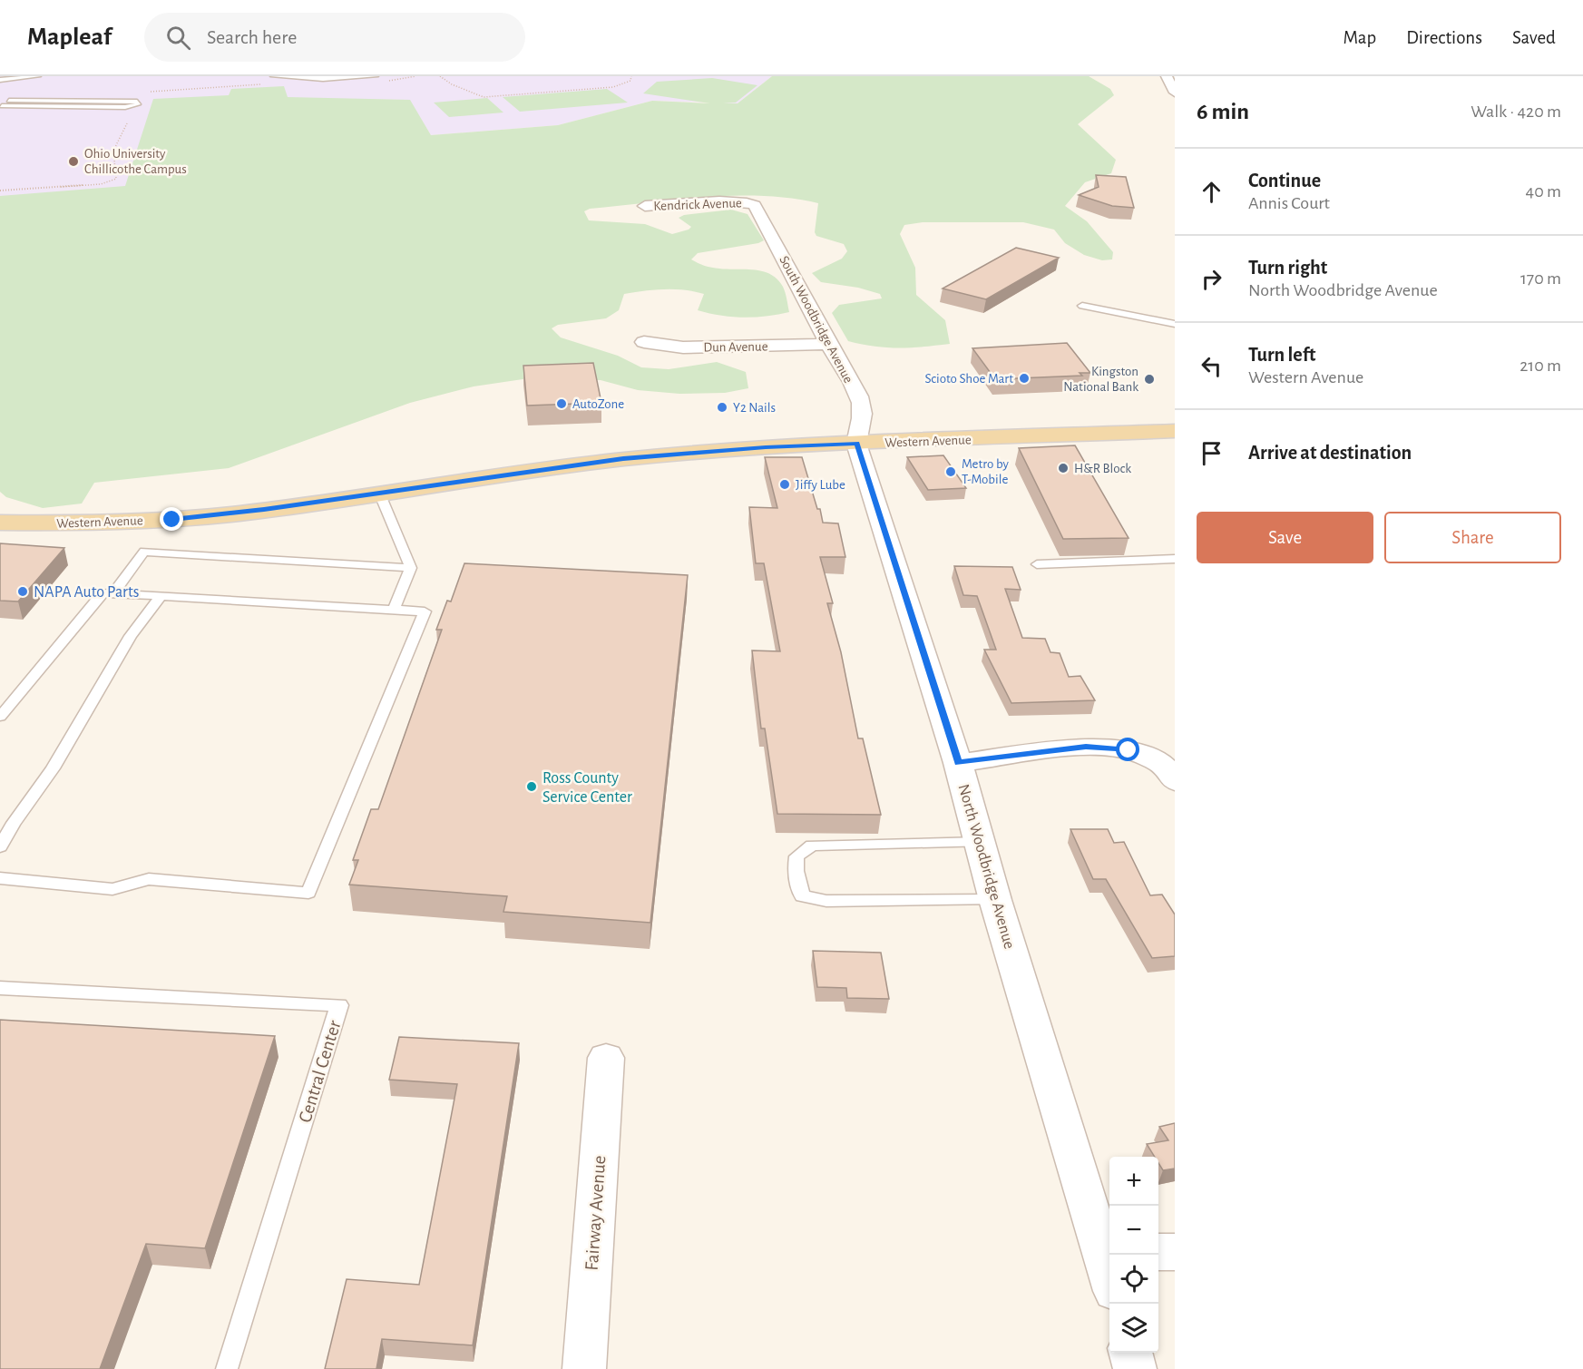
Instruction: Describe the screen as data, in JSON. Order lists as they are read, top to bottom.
{
  "streets": {
    "main road": ["Western Avenue"],
    "street": [
      "Kendrick Avenue",
      "South Woodbridge Avenue",
      "Dun Avenue",
      "North Woodbridge Avenue",
      "Fairway Avenue"
    ],
    "lane": ["Central Center"]
  },
  "crossings": [
    ["Kendrick Avenue", "South Woodbridge Avenue"],
    ["South Woodbridge Avenue", "Dun Avenue"],
    ["South Woodbridge Avenue", "Western Avenue"],
    ["South Woodbridge Avenue", "North Woodbridge Avenue"],
    ["Western Avenue", "North Woodbridge Avenue"]
  ],
  "places": [
    "Ohio University Chillicothe Campus",
    "Scioto Shoe Mart",
    "Kingston National Bank",
    "AutoZone",
    "Y2 Nails",
    "H&R Block",
    "Metro by T-Mobile",
    "Jiffy Lube",
    "NAPA Auto Parts",
    "Ross County Service Center"
  ],
  "page": {
    "header": "Mapleaf",
    "search": "Search here",
    "nav": ["Map", "Directions", "Saved"],
    "heading": ["6 min", "Walk · 420 m"],
    "list": [
      ["Continue", "Annis Court", "40 m"],
      ["Turn right", "North Woodbridge Avenue", "170 m"],
      ["Turn left", "Western Avenue", "210 m"],
      "Arrive at destination"
    ],
    "buttons": ["Save", "Share"],
    "map_buttons": ["+", "−"]
  }
}
